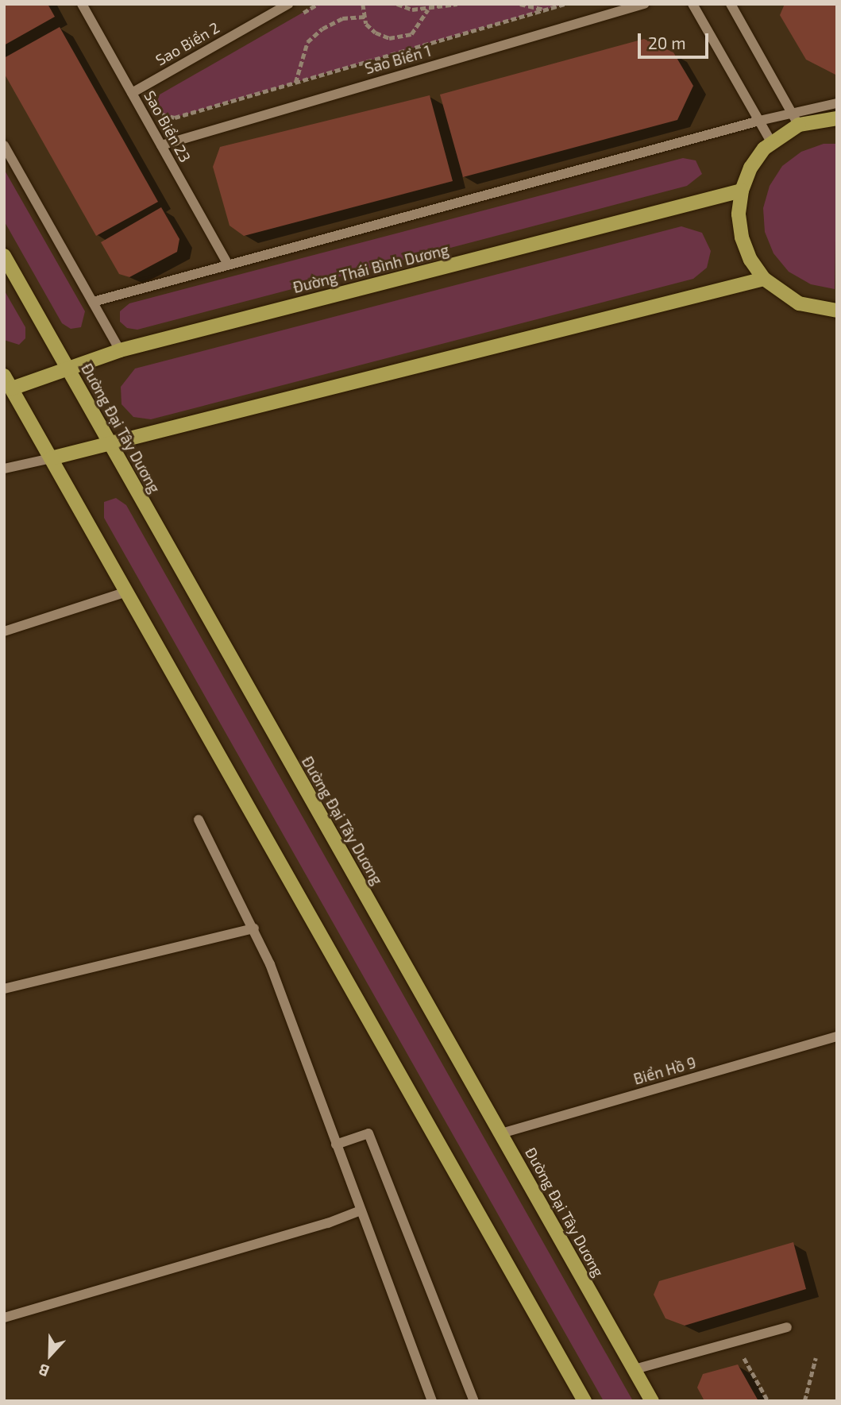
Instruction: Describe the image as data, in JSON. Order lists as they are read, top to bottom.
{
  "streets": {
    "main road": ["Đường Thái Bình Dương", "Đường Đại Tây Dương"],
    "street": [
      "Sao Biển 2",
      "Sao Biển 1",
      "Sao Biển 23",
      "Biển Hồ 9"
    ]
  },
  "crossings": [
    ["Sao Biển 2", "Sao Biển 23"],
    ["Sao Biển 1", "Sao Biển 23"],
    ["Đường Thái Bình Dương", "Đường Đại Tây Dương"],
    ["Đường Đại Tây Dương", "Biển Hồ 9"]
  ],
  "scale_bar": "20 m",
  "north": "bottom"
}
